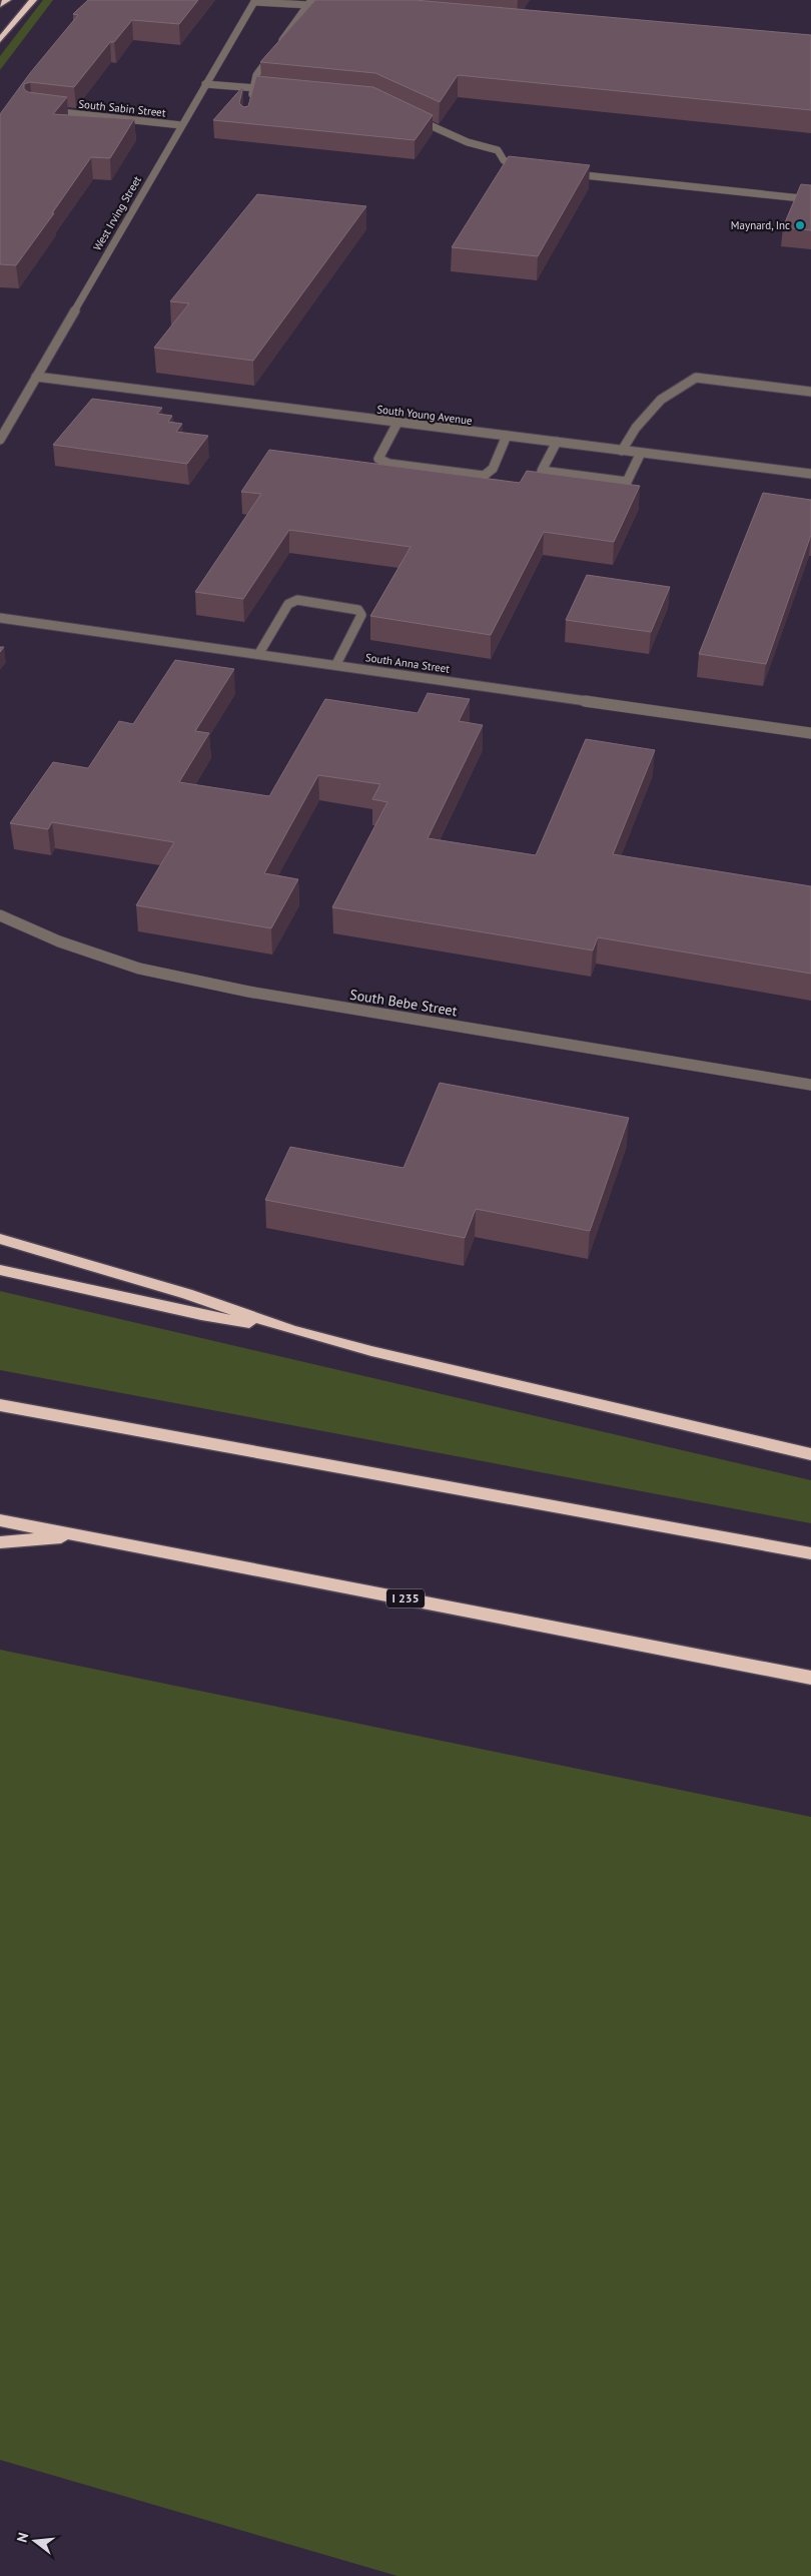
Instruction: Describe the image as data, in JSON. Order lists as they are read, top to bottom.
{
  "streets": {
    "highway": ["I 235"],
    "street": [
      "South Sabin Street",
      "West Irving Street",
      "South Young Avenue",
      "South Anna Street",
      "South Bebe Street"
    ]
  },
  "crossings": [
    ["South Sabin Street", "West Irving Street"],
    ["West Irving Street", "South Young Avenue"]
  ],
  "places": ["Maynard, Inc"],
  "north": "left"
}
